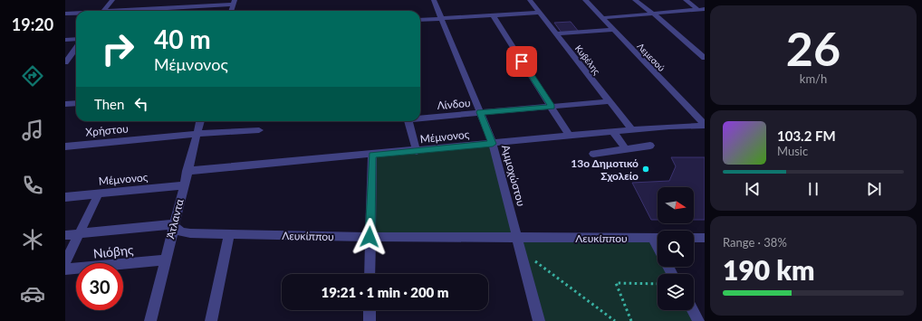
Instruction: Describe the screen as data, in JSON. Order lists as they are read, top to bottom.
{
  "streets": {
    "street": [
      "Λεμεσού",
      "Κυβέλης",
      "Λίνδου",
      "Χρήστου",
      "Μέμνονος",
      "Αμμοχώστου",
      "Άτλαντα",
      "Λευκίππου",
      "Νιόβης"
    ]
  },
  "crossings": [
    ["Λεμεσού", "Μέμνονος"],
    ["Κυβέλης", "Λίνδου"],
    ["Κυβέλης", "Μέμνονος"],
    ["Λίνδου", "Αμμοχώστου"],
    ["Χρήστου", "Άτλαντα"],
    ["Μέμνονος", "Αμμοχώστου"],
    ["Μέμνονος", "Άτλαντα"],
    ["Αμμοχώστου", "Λευκίππου"],
    ["Άτλαντα", "Λευκίππου"],
    ["Άτλαντα", "Νιόβης"]
  ],
  "places": ["13ο Δημοτικό Σχολείο"],
  "north": "right",
  "page": {
    "tabs": "19:20",
    "tile": [
      ["26", "km/h"],
      ["Range · 38%", "190 km"]
    ],
    "turn": ["40 m", "Μέμνονος"],
    "then": "Then",
    "song": ["103.2 FM", "Music"],
    "limit": "30",
    "trip": "19:21 · 1 min · 200 m"
  }
}
